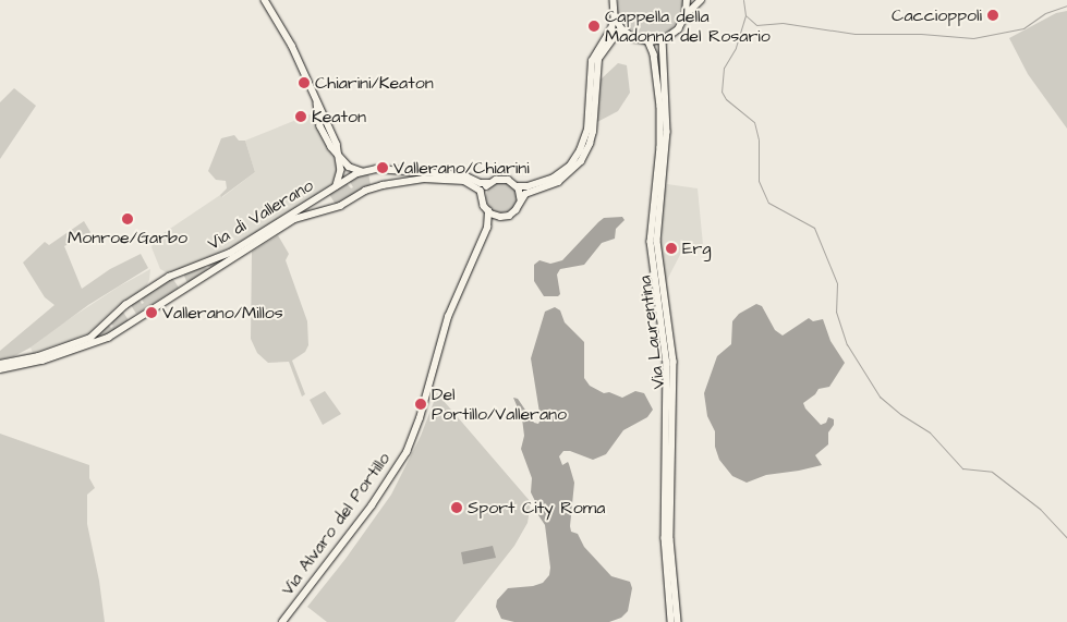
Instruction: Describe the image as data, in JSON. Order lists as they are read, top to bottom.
{
  "streets": {
    "street": ["Via di Vallerano", "Via Laurentina", "Via Alvaro del Portillo"]
  },
  "crossings": [
    ["Via di Vallerano", "Via Alvaro del Portillo"]
  ],
  "places": [
    "Caccioppoli",
    "Cappella della Madonna del Rosario",
    "Chiarini/Keaton",
    "Keaton",
    "Vallerano/Chiarini",
    "Monroe/Garbo",
    "Erg",
    "Vallerano/Millos",
    "Del Portillo/Vallerano",
    "Sport City Roma"
  ]
}
